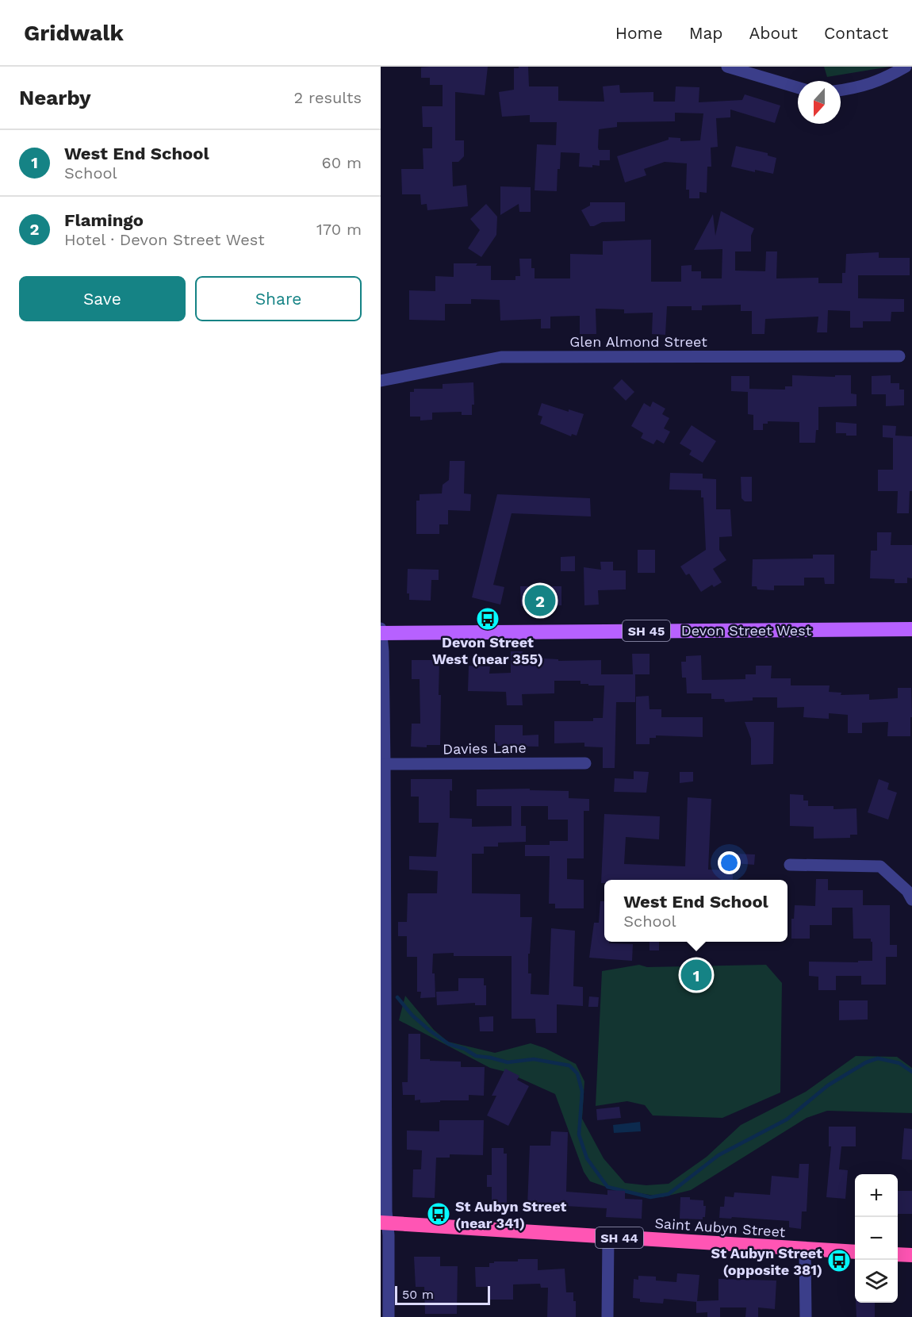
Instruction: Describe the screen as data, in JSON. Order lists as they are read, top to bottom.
{
  "streets": {
    "highway": ["Saint Aubyn Street", "SH 44"],
    "main road": ["Devon Street West", "SH 45"],
    "street": ["Glen Almond Street", "Davies Lane"]
  },
  "places": {
    "bus stop": ["Devon Street West (near 355)", "St Aubyn Street (near 341)", "St Aubyn Street (opposite 381)"]
  },
  "scale_bar": "50 m",
  "north": "bottom",
  "page": {
    "header": "Gridwalk",
    "nav": [
      "Home",
      "Map",
      "About",
      "Contact"
    ],
    "heading": ["Nearby", "2 results"],
    "list": [
      {
        "mark": "1",
        "name": "West End School",
        "note": "School",
        "value": "60 m"
      },
      {
        "mark": "2",
        "name": "Flamingo",
        "note": "Hotel · Devon Street West",
        "value": "170 m"
      }
    ],
    "buttons": ["Save", "Share"],
    "pins": ["2", "1"],
    "popup": ["West End School", "School"],
    "map_buttons": ["+", "−"],
    "scale": "50 m"
  }
}
